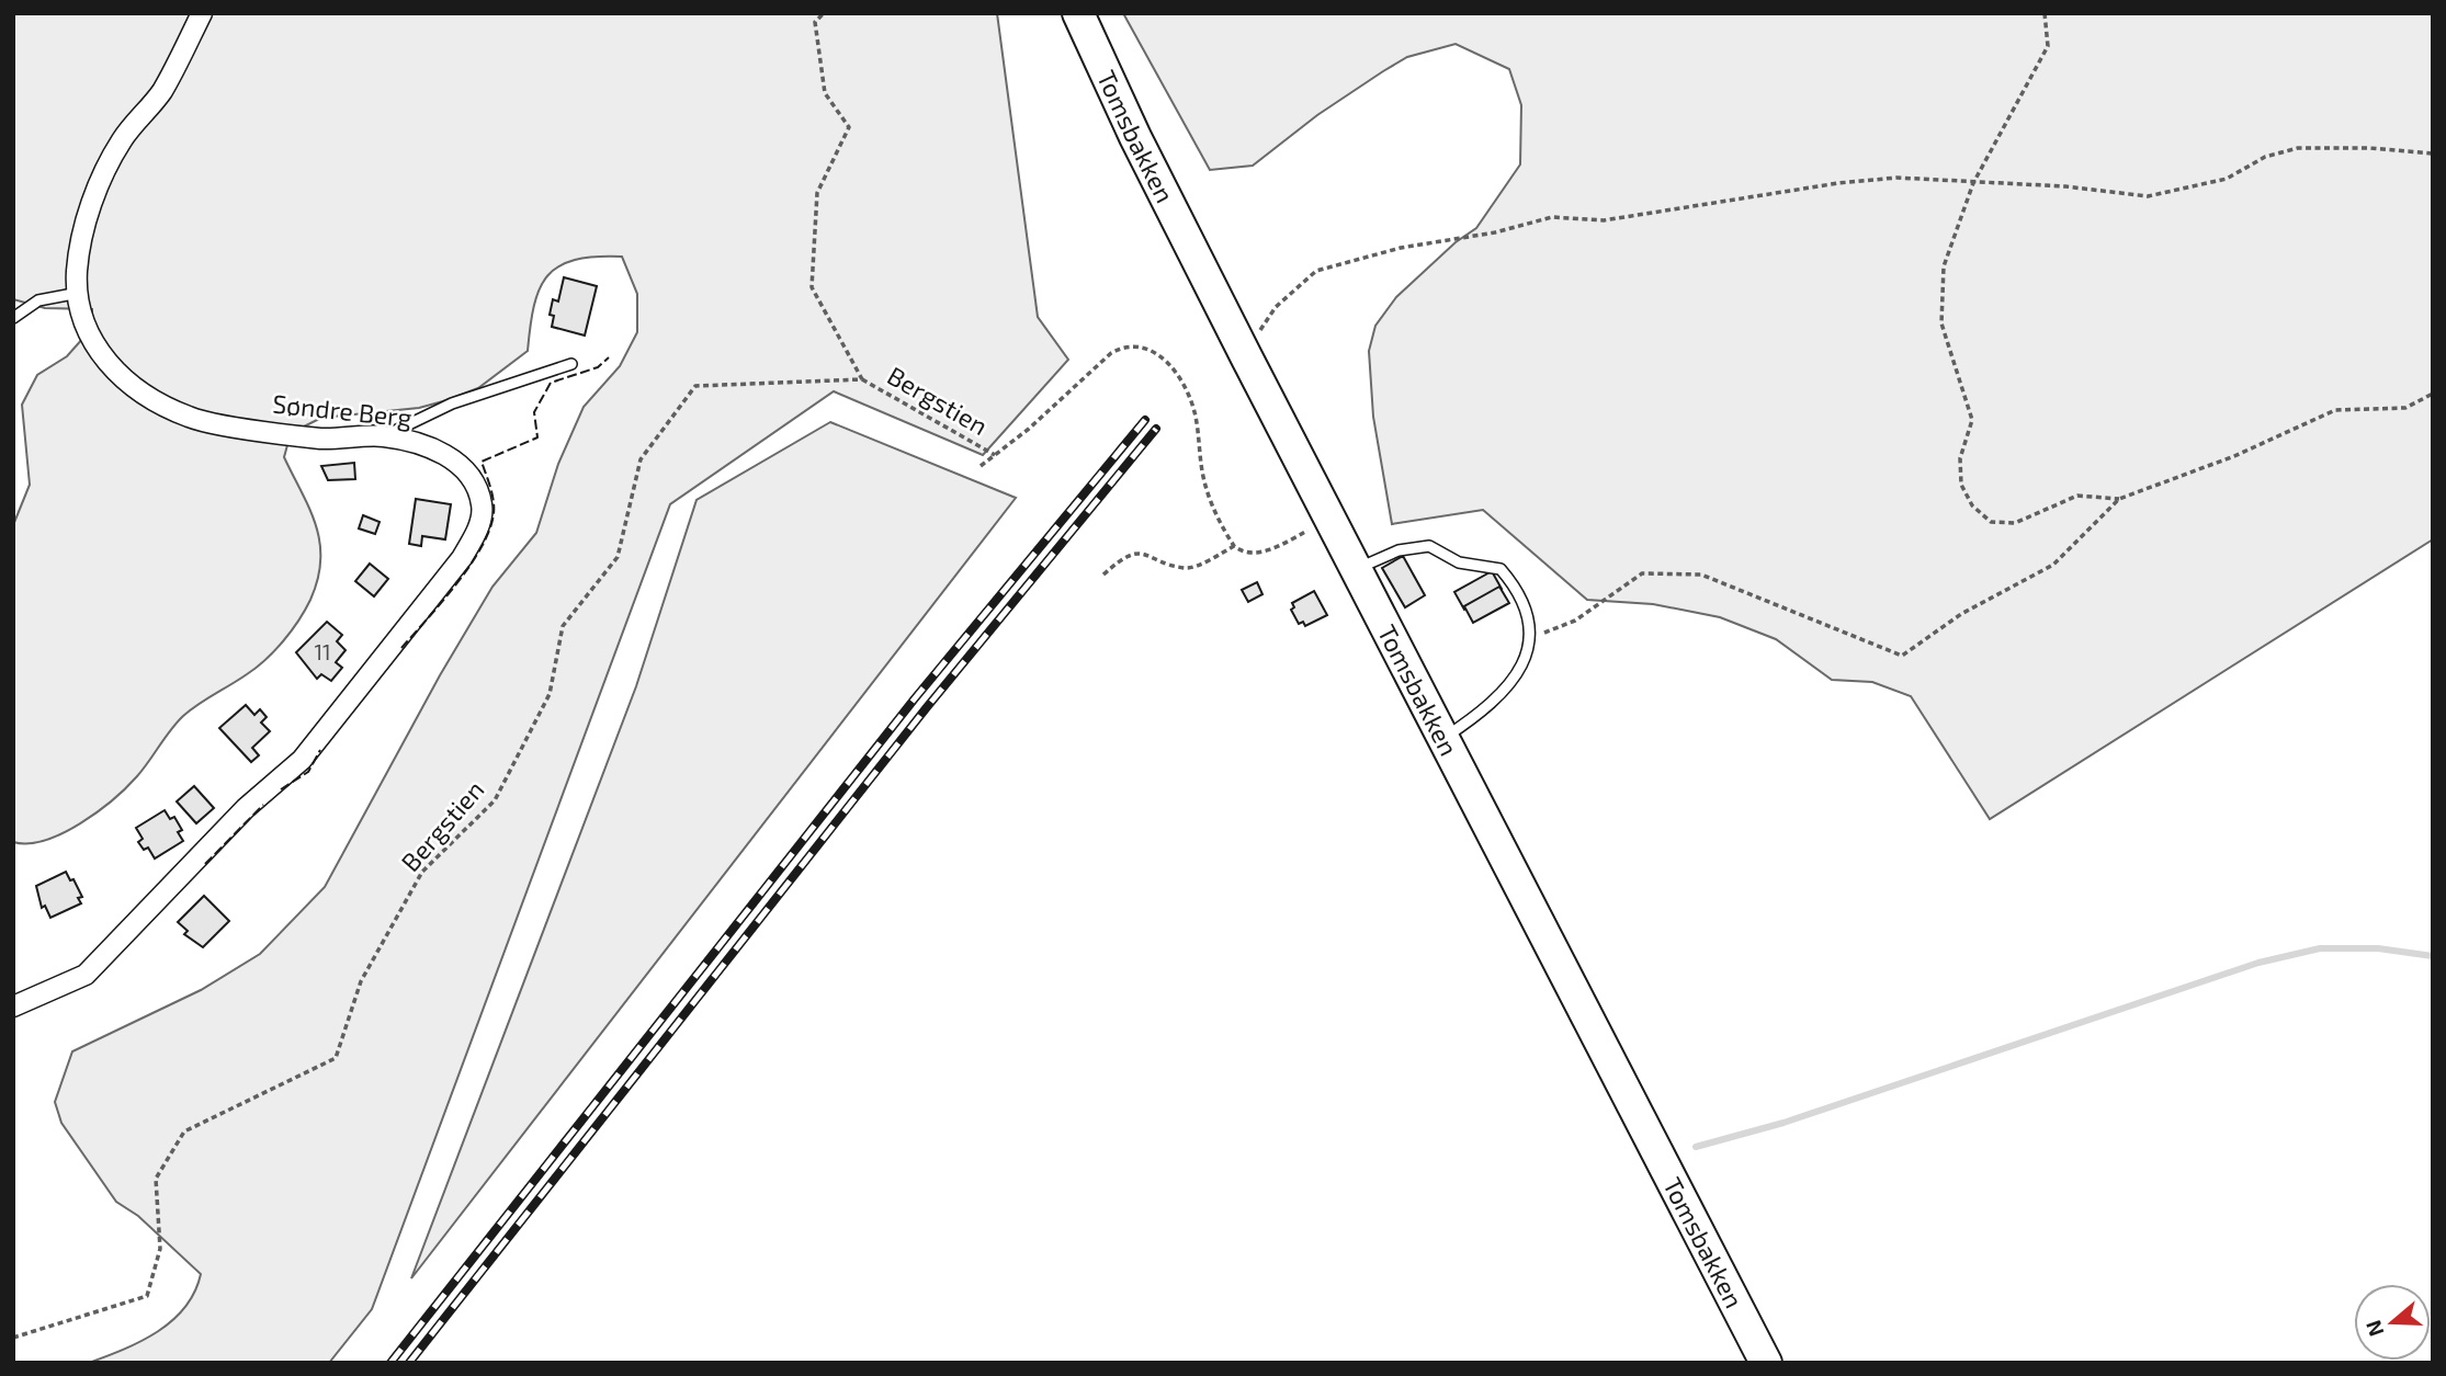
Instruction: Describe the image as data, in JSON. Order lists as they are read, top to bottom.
{
  "streets": {
    "main road": ["Tomsbakken"],
    "street": ["Søndre Berg"],
    "path": ["Bergstien"]
  },
  "house_numbers": ["11"],
  "north": "left"
}
